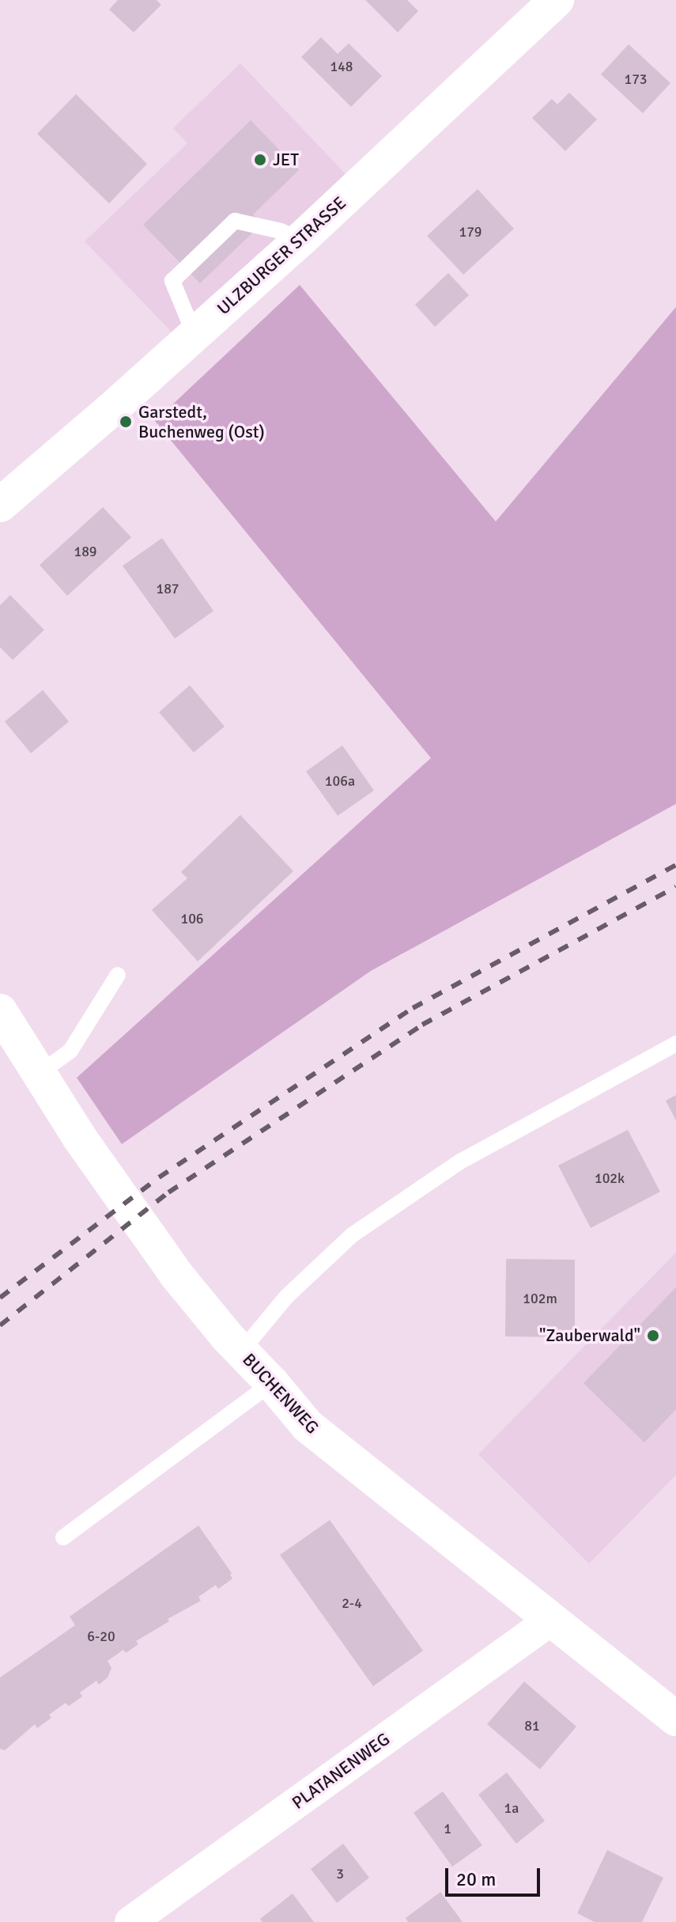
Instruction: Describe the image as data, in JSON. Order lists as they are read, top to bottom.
{
  "streets": {
    "street": ["ULZBURGER STRASSE", "BUCHENWEG", "PLATANENWEG"]
  },
  "crossings": [
    ["BUCHENWEG", "PLATANENWEG"]
  ],
  "places": ["JET", "Garstedt, Buchenweg (Ost)", "\"Zauberwald\""],
  "house_numbers": [
    "148",
    "173",
    "179",
    "189",
    "187",
    "106a",
    "106",
    "102k",
    "102m",
    "2-4",
    "6-20",
    "81",
    "1a",
    "1",
    "3"
  ],
  "scale_bar": "20 m"
}
